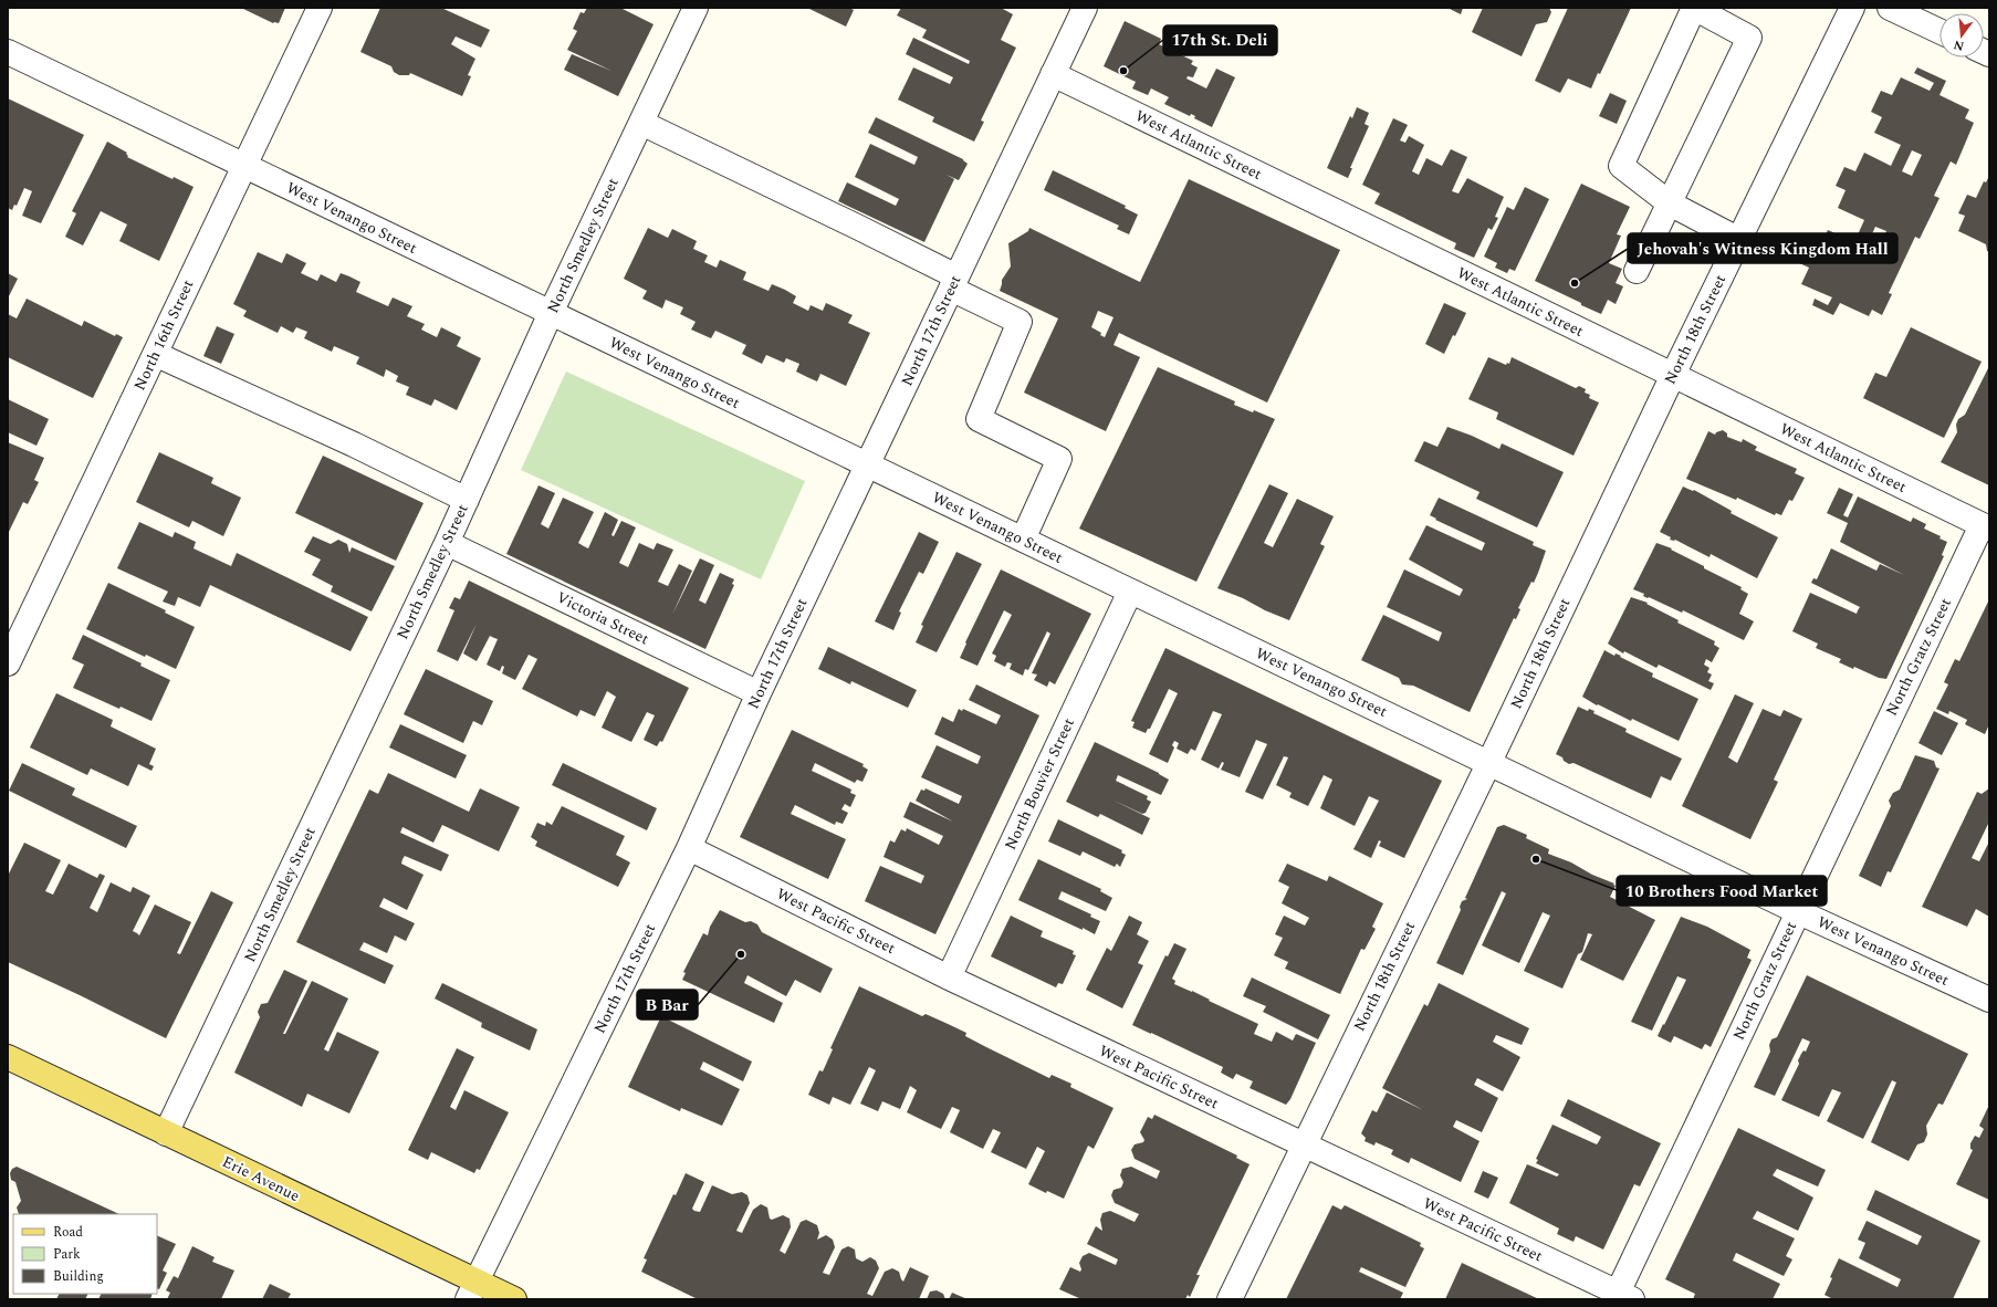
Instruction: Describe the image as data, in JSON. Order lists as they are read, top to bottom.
{
  "streets": {
    "main road": ["Erie Avenue"],
    "street": [
      "West Atlantic Street",
      "West Venango Street",
      "North Smedley Street",
      "North 18th Street",
      "North 17th Street",
      "North 16th Street",
      "Victoria Street",
      "North Gratz Street",
      "North Bouvier Street",
      "West Pacific Street"
    ]
  },
  "crossings": [
    ["West Atlantic Street", "North 18th Street"],
    ["West Atlantic Street", "North 17th Street"],
    ["West Atlantic Street", "North Gratz Street"],
    ["West Venango Street", "North Smedley Street"],
    ["West Venango Street", "North 18th Street"],
    ["West Venango Street", "North 17th Street"],
    ["West Venango Street", "North 16th Street"],
    ["West Venango Street", "North Gratz Street"],
    ["West Venango Street", "North Bouvier Street"],
    ["North Smedley Street", "Victoria Street"],
    ["North Smedley Street", "Erie Avenue"],
    ["North 18th Street", "West Pacific Street"],
    ["North 17th Street", "Victoria Street"],
    ["North 17th Street", "West Pacific Street"],
    ["North 17th Street", "Erie Avenue"],
    ["North Gratz Street", "West Pacific Street"],
    ["North Bouvier Street", "West Pacific Street"]
  ],
  "places": [
    "17th St. Deli",
    "Jehovah's Witness Kingdom Hall",
    "10 Brothers Food Market",
    "B Bar"
  ],
  "legend": ["Road", "Park", "Building"],
  "north": "bottom"
}
